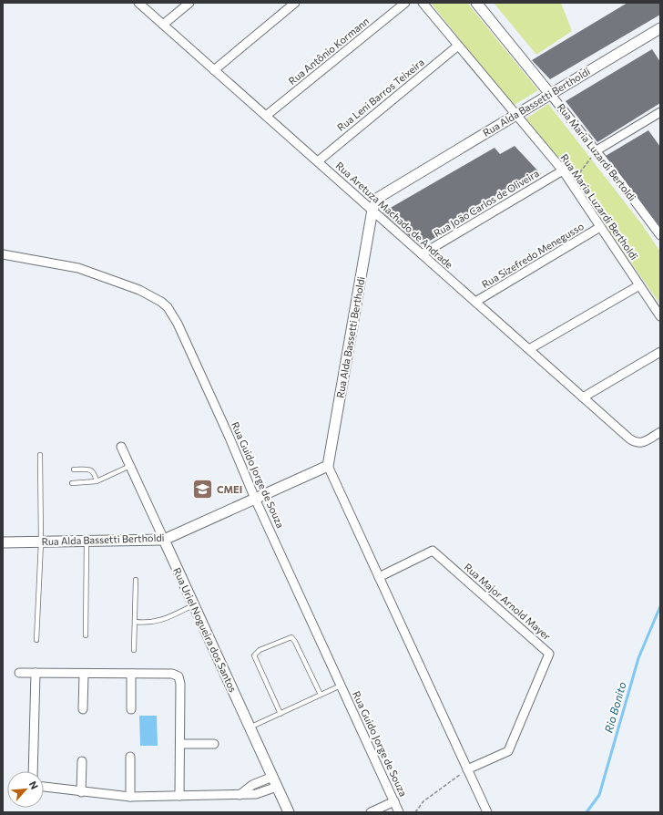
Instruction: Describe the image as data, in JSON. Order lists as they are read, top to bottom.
{
  "streets": {
    "street": [
      "Rua Antônio Kormann",
      "Rua Leni Barros Teixeira",
      "Rua Alda Bassetti Bertholdi",
      "Rua Maria Luzardi Bertoldi",
      "Rua João Carlos de Oliveira",
      "Rua Maria Luzardi Bertholdi",
      "Rua Aretuza Machado de Andrade",
      "Rua Sizefredo Menegusso",
      "Rua Guido Jorge de Souza",
      "Rua Major Arnold Mayer",
      "Rua Uriel Nogueira dos Santos"
    ]
  },
  "crossings": [
    ["Rua Antônio Kormann", "Rua Aretuza Machado de Andrade"],
    ["Rua Leni Barros Teixeira", "Rua Aretuza Machado de Andrade"],
    ["Rua Alda Bassetti Bertholdi", "Rua Maria Luzardi Bertoldi"],
    ["Rua Alda Bassetti Bertholdi", "Rua Maria Luzardi Bertholdi"],
    ["Rua Alda Bassetti Bertholdi", "Rua Aretuza Machado de Andrade"],
    ["Rua Alda Bassetti Bertholdi", "Rua Guido Jorge de Souza"],
    ["Rua Alda Bassetti Bertholdi", "Rua Uriel Nogueira dos Santos"],
    ["Rua João Carlos de Oliveira", "Rua Maria Luzardi Bertholdi"],
    ["Rua João Carlos de Oliveira", "Rua Aretuza Machado de Andrade"],
    ["Rua Maria Luzardi Bertholdi", "Rua Sizefredo Menegusso"],
    ["Rua Aretuza Machado de Andrade", "Rua Sizefredo Menegusso"]
  ],
  "water": ["Rio Bonito"],
  "places": {
    "school or university": ["CMEI"]
  },
  "north": "top right"
}
